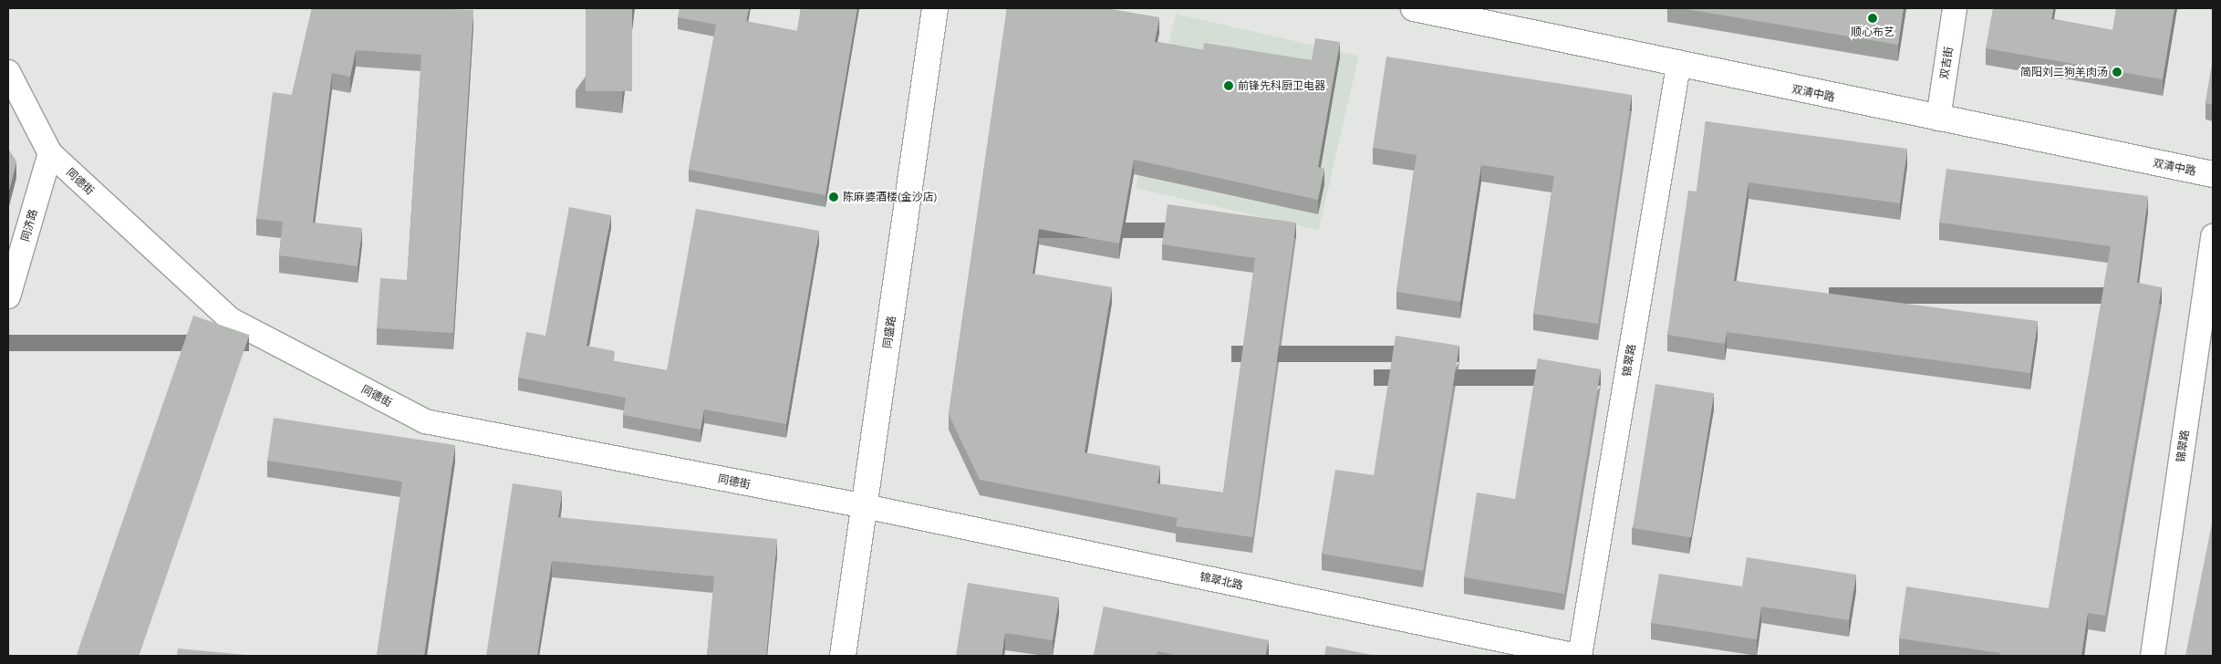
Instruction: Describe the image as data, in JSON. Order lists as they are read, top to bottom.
{
  "streets": {
    "street": [
      "双吉街",
      "双清中路",
      "同德街",
      "同济路",
      "同盛路",
      "锦翠路",
      "锦翠北路"
    ]
  },
  "crossings": [
    ["双吉街", "双清中路"],
    ["双清中路", "锦翠路"],
    ["同德街", "同济路"],
    ["同德街", "同盛路"],
    ["同德街", "锦翠北路"],
    ["同盛路", "锦翠北路"],
    ["锦翠路", "锦翠北路"]
  ],
  "places": [
    "顺心布艺",
    "简阳刘二狗羊肉汤",
    "前锋先科厨卫电器",
    "陈麻婆酒楼(金沙店)"
  ]
}
